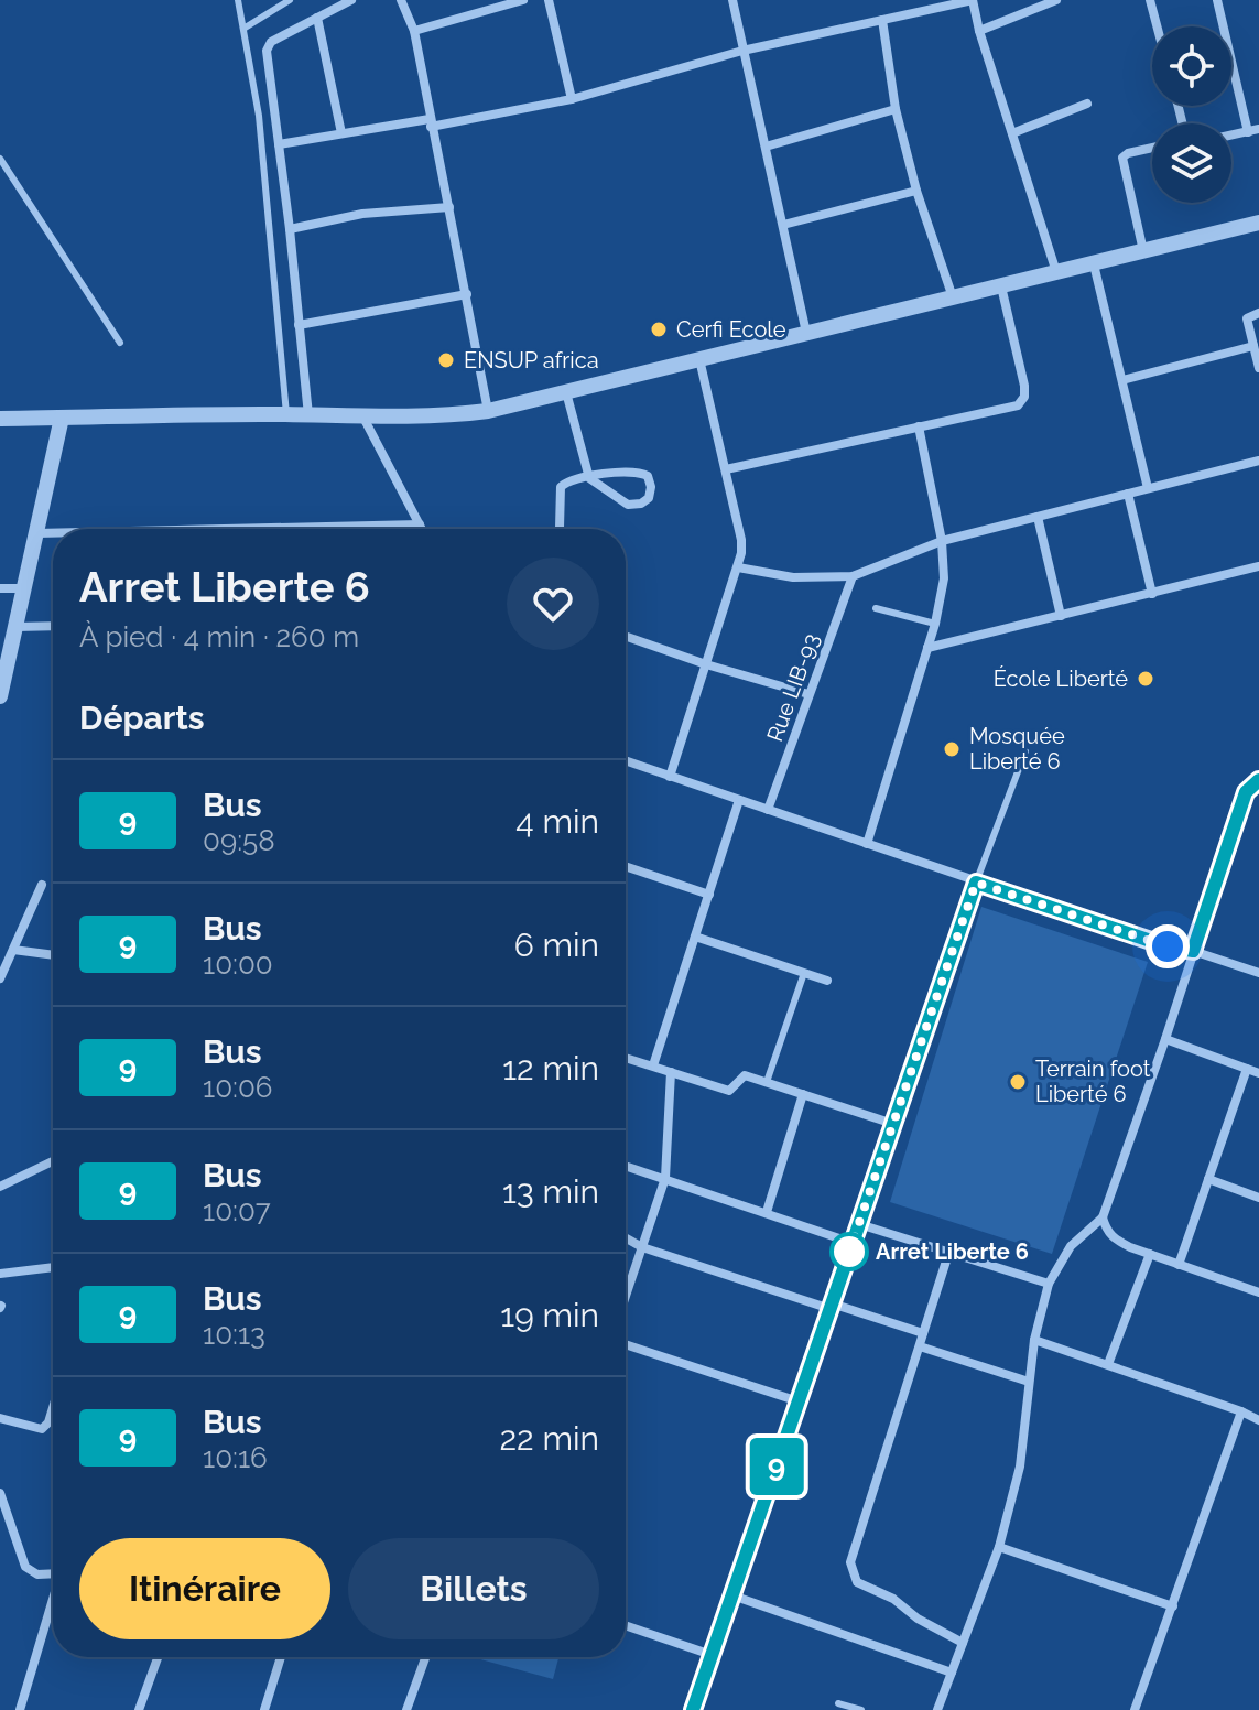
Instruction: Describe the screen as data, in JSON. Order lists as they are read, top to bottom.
{
  "streets": {
    "street": ["Rue LIB-93"]
  },
  "places": [
    "Cerfi Ecole",
    "ENSUP africa",
    "École Liberté",
    "Mosquée Liberté 6",
    "Terrain foot Liberté 6",
    "Arret Liberte 6"
  ],
  "lines": ["bus line 9"],
  "page": {
    "on_map": "9",
    "heading": [
      ["Arret Liberte 6", "À pied · 4 min · 260 m"],
      "Départs"
    ],
    "list": [
      {
        "mark": "9",
        "name": "Bus",
        "note": "09:58",
        "value": "4 min"
      },
      {
        "mark": "9",
        "name": "Bus",
        "note": "10:00",
        "value": "6 min"
      },
      {
        "mark": "9",
        "name": "Bus",
        "note": "10:06",
        "value": "12 min"
      },
      {
        "mark": "9",
        "name": "Bus",
        "note": "10:07",
        "value": "13 min"
      },
      {
        "mark": "9",
        "name": "Bus",
        "note": "10:13",
        "value": "19 min"
      },
      {
        "mark": "9",
        "name": "Bus",
        "note": "10:16",
        "value": "22 min"
      }
    ],
    "buttons": ["Itinéraire", "Billets"]
  }
}
